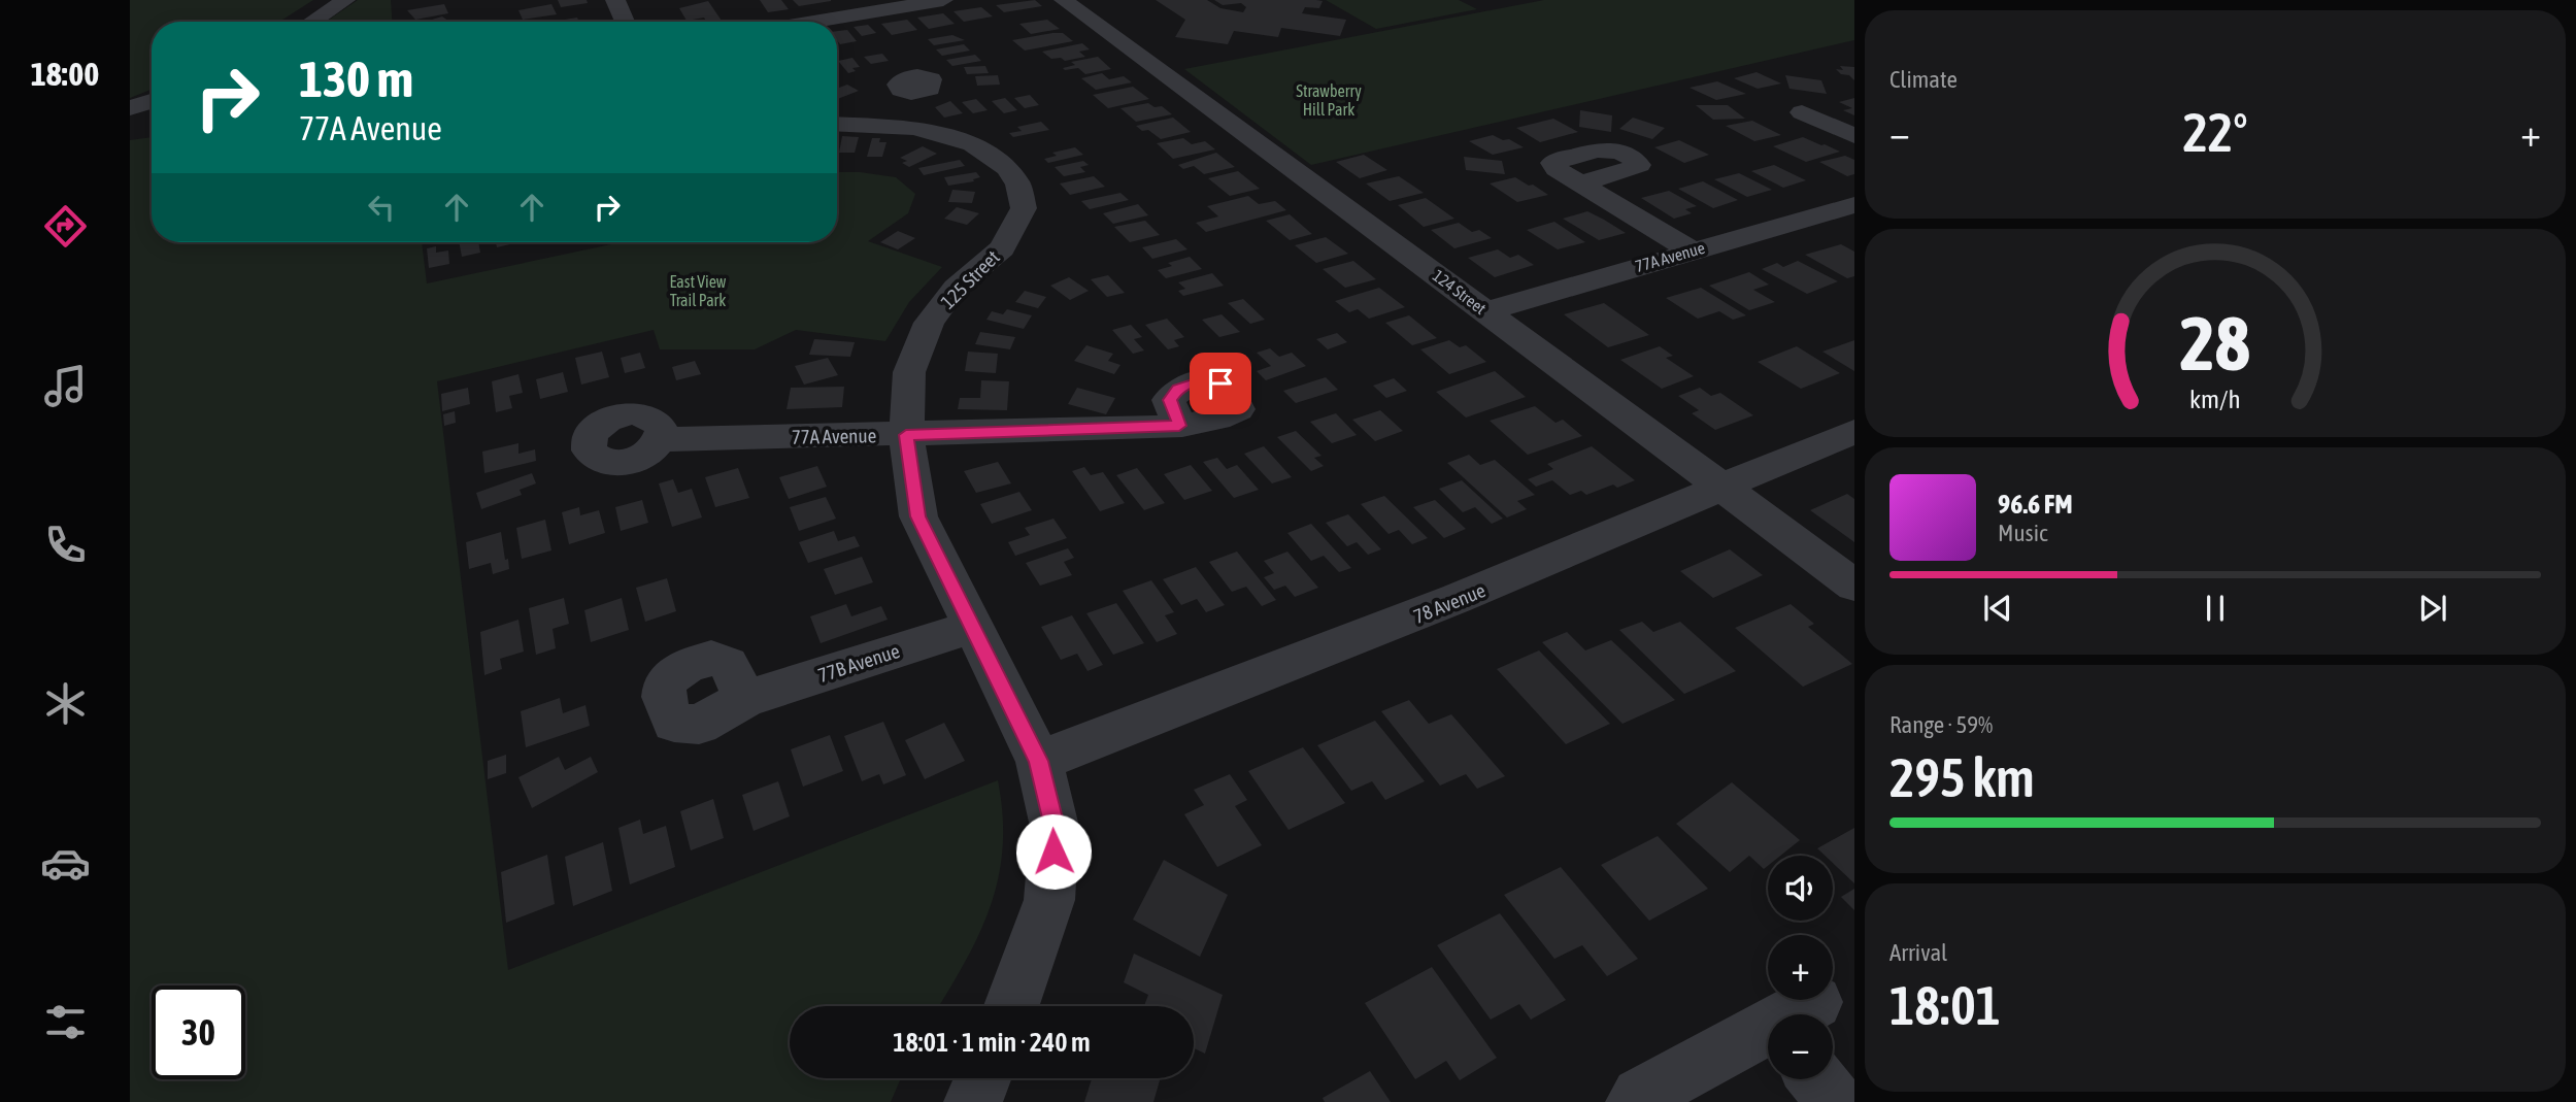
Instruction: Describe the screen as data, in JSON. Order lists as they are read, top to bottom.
{
  "streets": {
    "street": [
      "77A Avenue",
      "125 Street",
      "124 Street",
      "78 Avenue",
      "77B Avenue"
    ]
  },
  "crossings": [
    ["77A Avenue", "125 Street"],
    ["77A Avenue", "124 Street"],
    ["125 Street", "78 Avenue"],
    ["125 Street", "77B Avenue"],
    ["124 Street", "78 Avenue"]
  ],
  "parks": ["Strawberry Hill Park", "East View Trail Park"],
  "page": {
    "tabs": "18:00",
    "tile": [
      "Climate",
      ["Range · 59%", "295 km"],
      ["Arrival", "18:01"]
    ],
    "turn": ["130 m", "77A Avenue"],
    "heat": ["−", "22°", "+"],
    "song": ["96.6 FM", "Music"],
    "map_buttons": ["+", "−"],
    "limit": "30",
    "trip": "18:01 · 1 min · 240 m",
    "gauge": ["28", "km/h"]
  }
}
